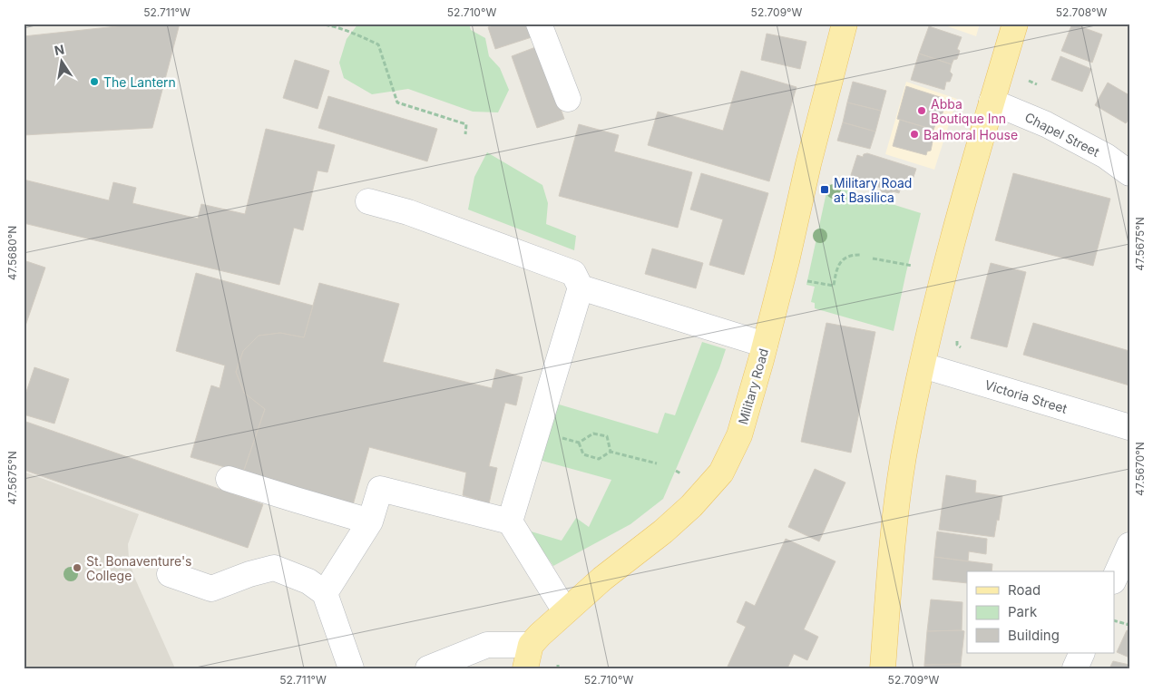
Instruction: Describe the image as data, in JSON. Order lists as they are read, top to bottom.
{
  "streets": {
    "main road": ["Military Road"],
    "street": ["Chapel Street", "Victoria Street"]
  },
  "places": {
    "other": [
      "The Lantern",
      "Abba Boutique Inn",
      "Balmoral House",
      "St. Bonaventure's College"
    ],
    "transit": ["Military Road at Basilica"]
  },
  "legend": ["Road", "Park", "Building"],
  "north": "top",
  "coordinates": [
    "52.711°W",
    "52.710°W",
    "52.709°W",
    "52.708°W",
    "47.5675°N",
    "47.5680°N",
    "47.5670°N"
  ]
}
